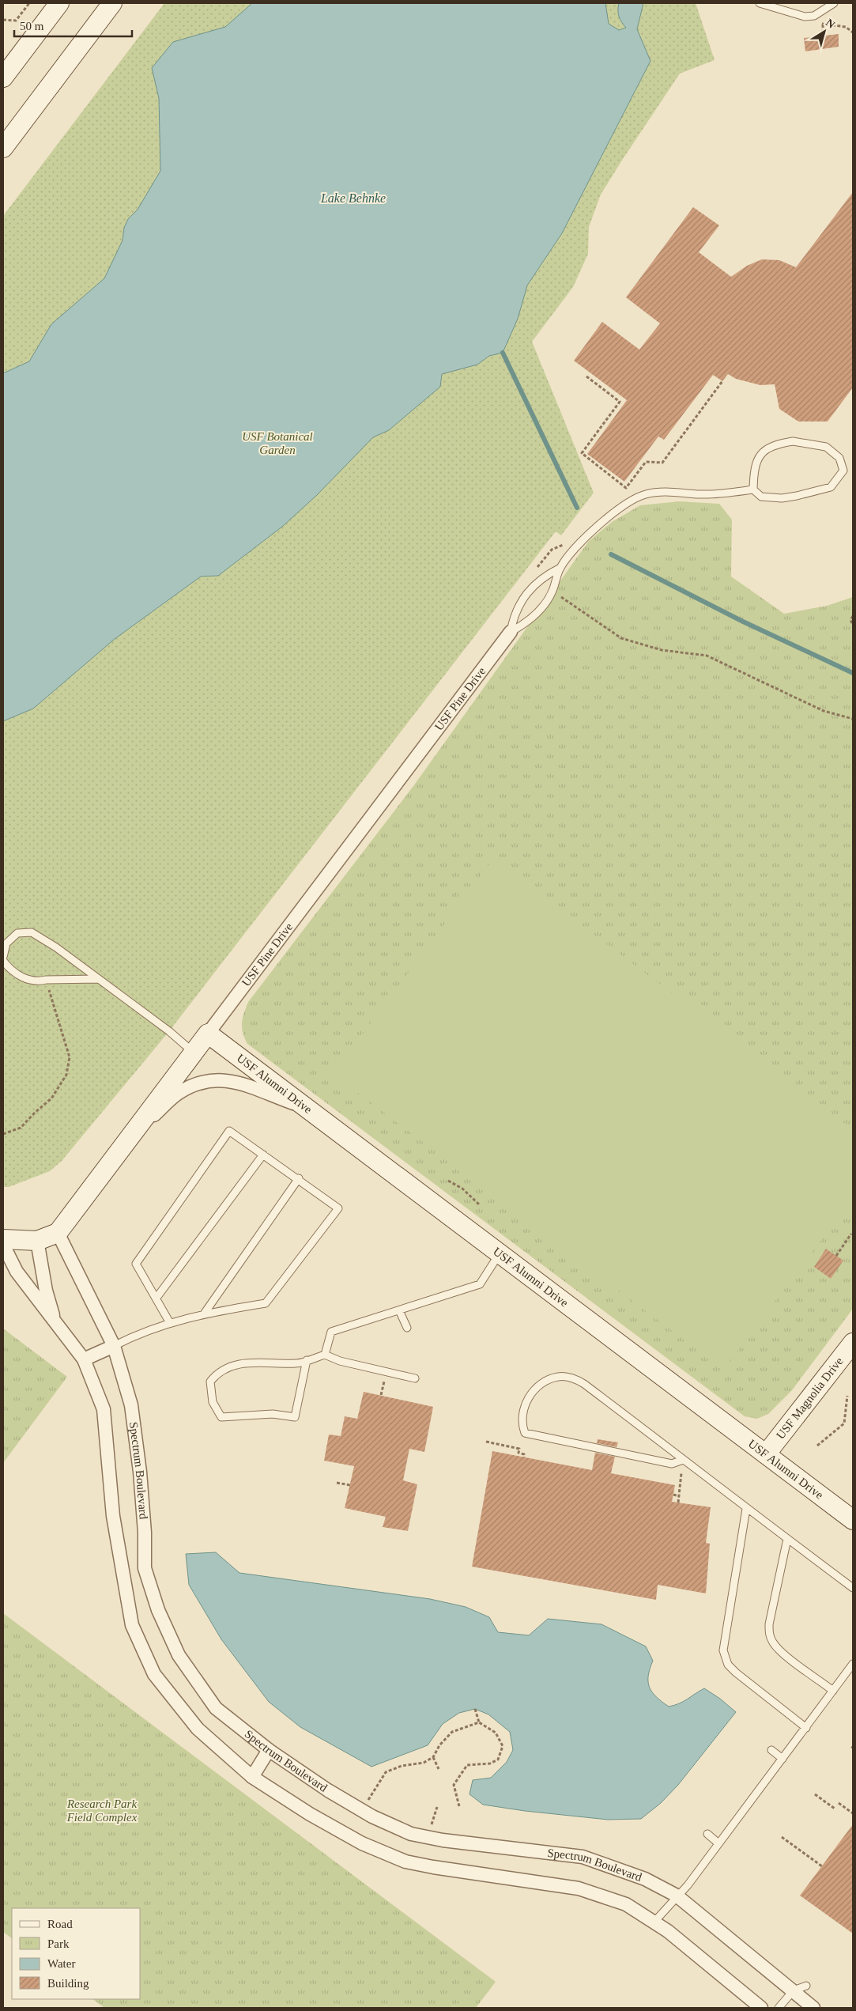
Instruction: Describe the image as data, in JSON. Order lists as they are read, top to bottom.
{
  "streets": {
    "street": [
      "USF Pine Drive",
      "USF Alumni Drive",
      "USF Magnolia Drive",
      "Spectrum Boulevard"
    ]
  },
  "crossings": [
    ["USF Pine Drive", "USF Alumni Drive"],
    ["USF Pine Drive", "Spectrum Boulevard"],
    ["USF Alumni Drive", "USF Magnolia Drive"]
  ],
  "water": ["Lake Behnke"],
  "parks": ["USF Botanical Garden", "Research Park Field Complex"],
  "legend": [
    "Road",
    "Park",
    "Water",
    "Building"
  ],
  "scale_bar": "50 m",
  "north": "top right"
}
